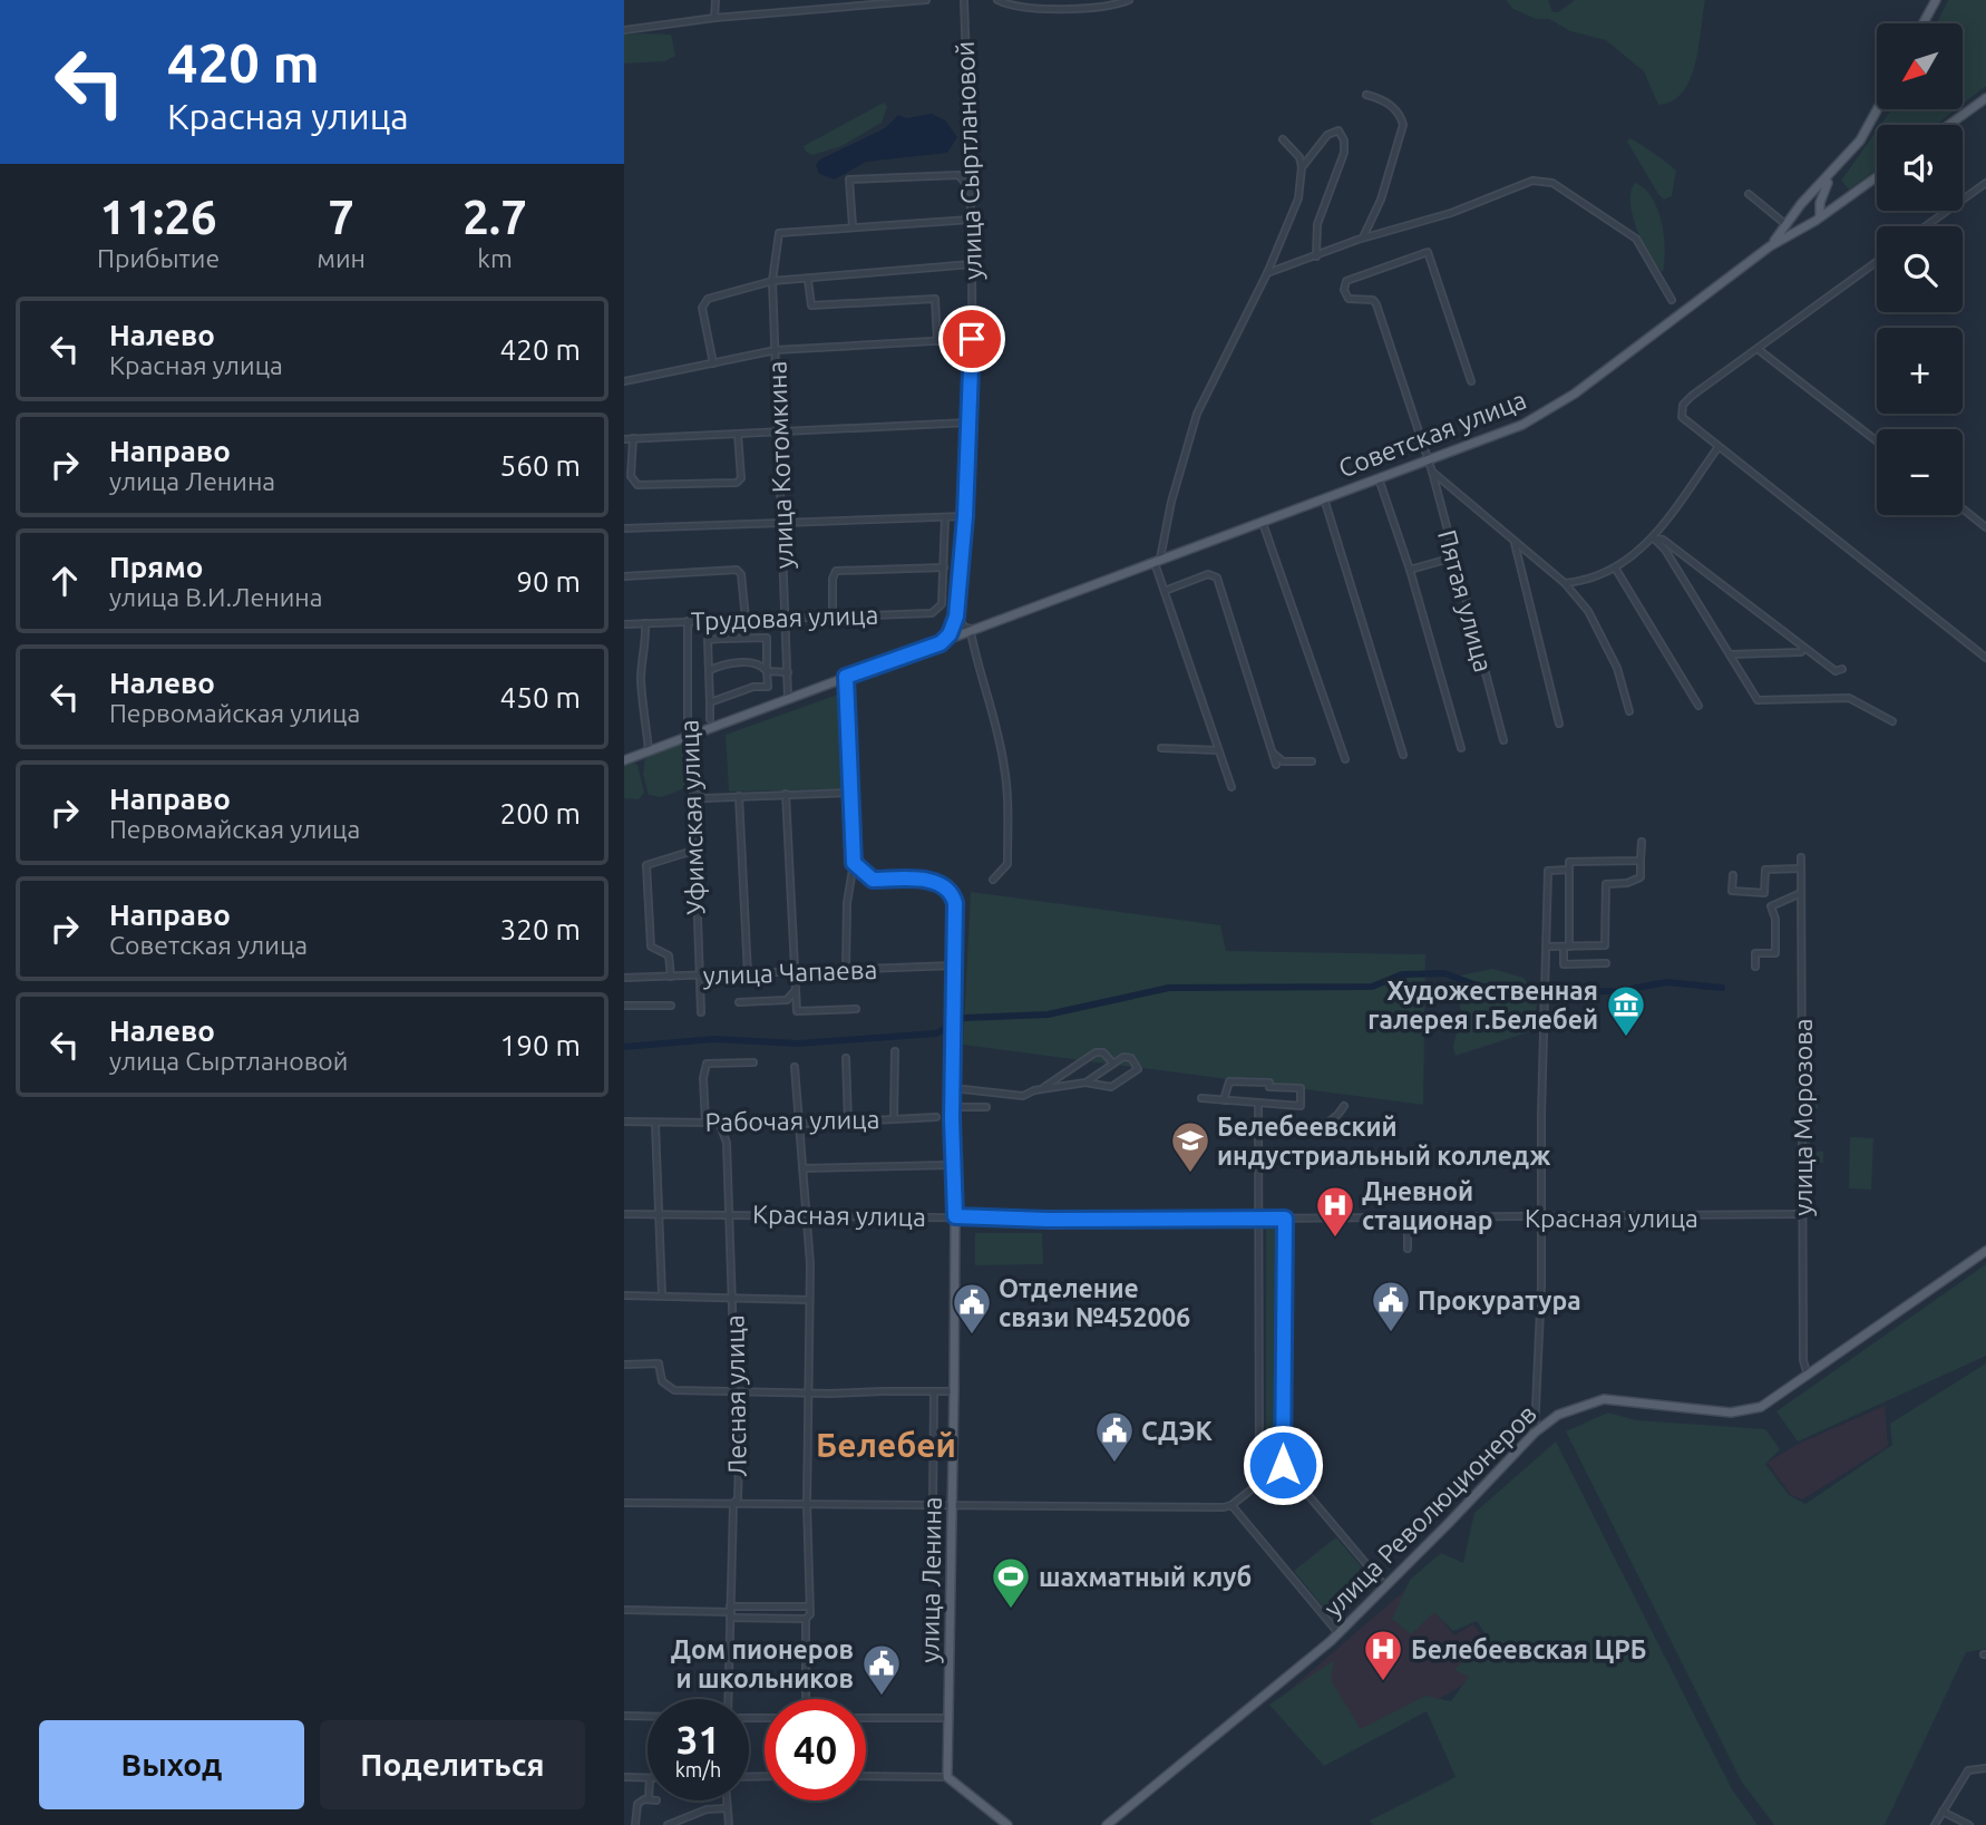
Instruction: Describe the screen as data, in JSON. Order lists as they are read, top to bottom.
{
  "streets": {
    "main road": ["Советская улица", "улица Революционеров", "улица Ленина"],
    "street": [
      "улица Сыртлановой",
      "улица Котомкина",
      "Пятая улица",
      "Трудовая улица",
      "Уфимская улица",
      "улица Чапаева",
      "улица Морозова",
      "Рабочая улица",
      "Красная улица",
      "Лесная улица"
    ]
  },
  "crossings": [
    ["улица Сыртлановой", "Советская улица"],
    ["Советская улица", "улица Котомкина"],
    ["Советская улица", "Пятая улица"],
    ["Советская улица", "Уфимская улица"],
    ["улица Котомкина", "Трудовая улица"],
    ["Трудовая улица", "Уфимская улица"],
    ["Уфимская улица", "улица Чапаева"],
    ["улица Чапаева", "улица Ленина"],
    ["улица Морозова", "Красная улица"],
    ["улица Морозова", "улица Революционеров"],
    ["Рабочая улица", "Лесная улица"],
    ["Красная улица", "Лесная улица"],
    ["Красная улица", "улица Ленина"]
  ],
  "districts": ["Белебей"],
  "places": {
    "museum": ["Художественная галерея г.Белебей"],
    "school or university": ["Белебеевский индустриальный колледж"],
    "hospital": ["Дневной стационар", "Белебеевская ЦРБ"],
    "public building": [
      "Прокуратура",
      "Отделение связи №452006",
      "СДЭК",
      "Дом пионеров и школьников"
    ],
    "sports": ["шахматный клуб"]
  },
  "north": "bottom left",
  "page": {
    "turn": ["420 m", "Красная улица"],
    "map_buttons": ["+", "−"],
    "eta": [
      "11:26",
      "Прибытие",
      "7",
      "мин",
      "2.7",
      "km"
    ],
    "list": [
      {
        "name": "Налево",
        "note": "Красная улица",
        "value": "420 m"
      },
      {
        "name": "Направо",
        "note": "улица Ленина",
        "value": "560 m"
      },
      {
        "name": "Прямо",
        "note": "улица В.И.Ленина",
        "value": "90 m"
      },
      {
        "name": "Налево",
        "note": "Первомайская улица",
        "value": "450 m"
      },
      {
        "name": "Направо",
        "note": "Первомайская улица",
        "value": "200 m"
      },
      {
        "name": "Направо",
        "note": "Советская улица",
        "value": "320 m"
      },
      {
        "name": "Налево",
        "note": "улица Сыртлановой",
        "value": "190 m"
      }
    ],
    "speed": "31 km/h",
    "limit": "40",
    "buttons": ["Выход", "Поделиться"]
  }
}
